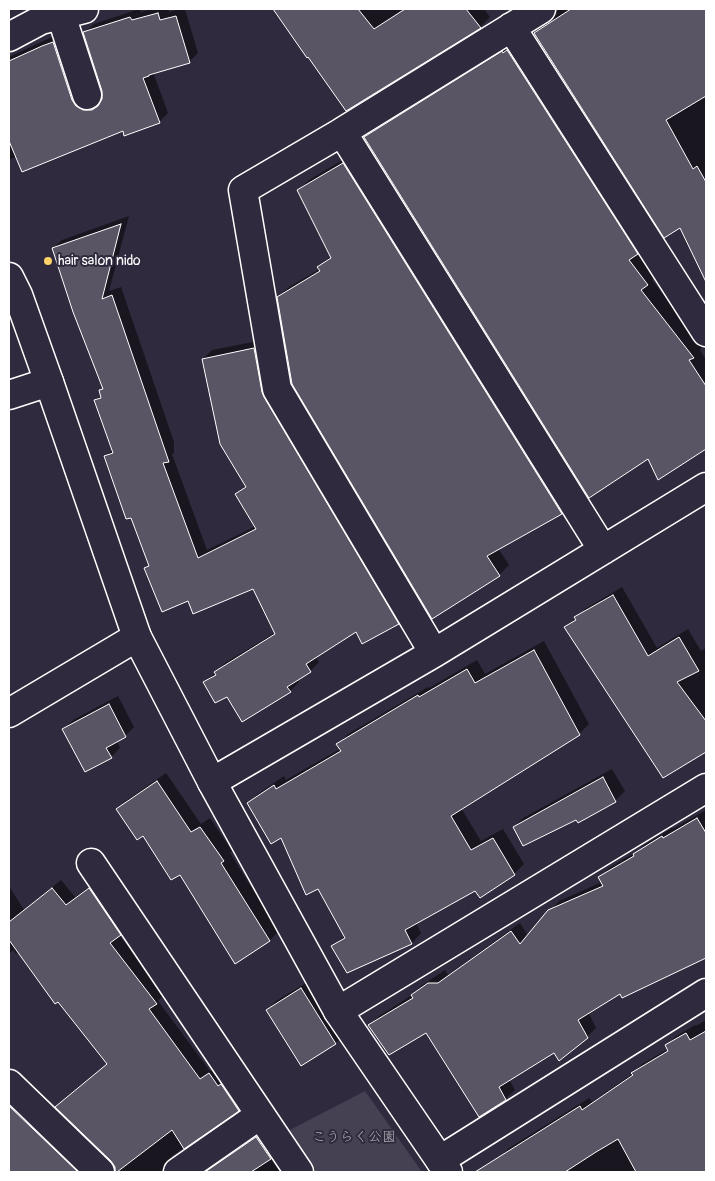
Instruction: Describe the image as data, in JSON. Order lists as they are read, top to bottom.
{
  "parks": ["こうらく公園"],
  "places": ["hair salon nido"]
}
